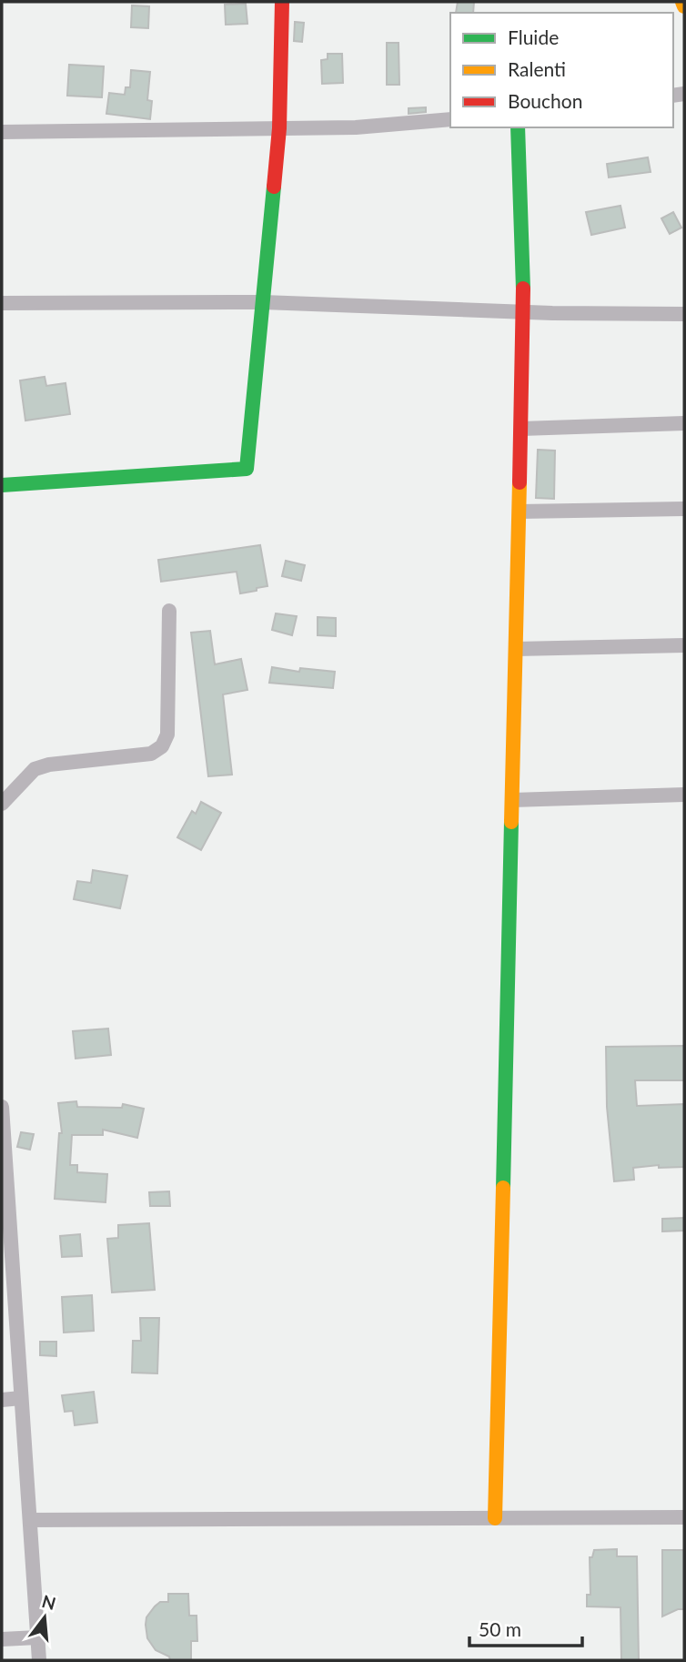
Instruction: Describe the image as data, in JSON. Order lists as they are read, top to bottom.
{
  "legend": ["Fluide", "Ralenti", "Bouchon"],
  "scale_bar": "50 m",
  "north": "top"
}
